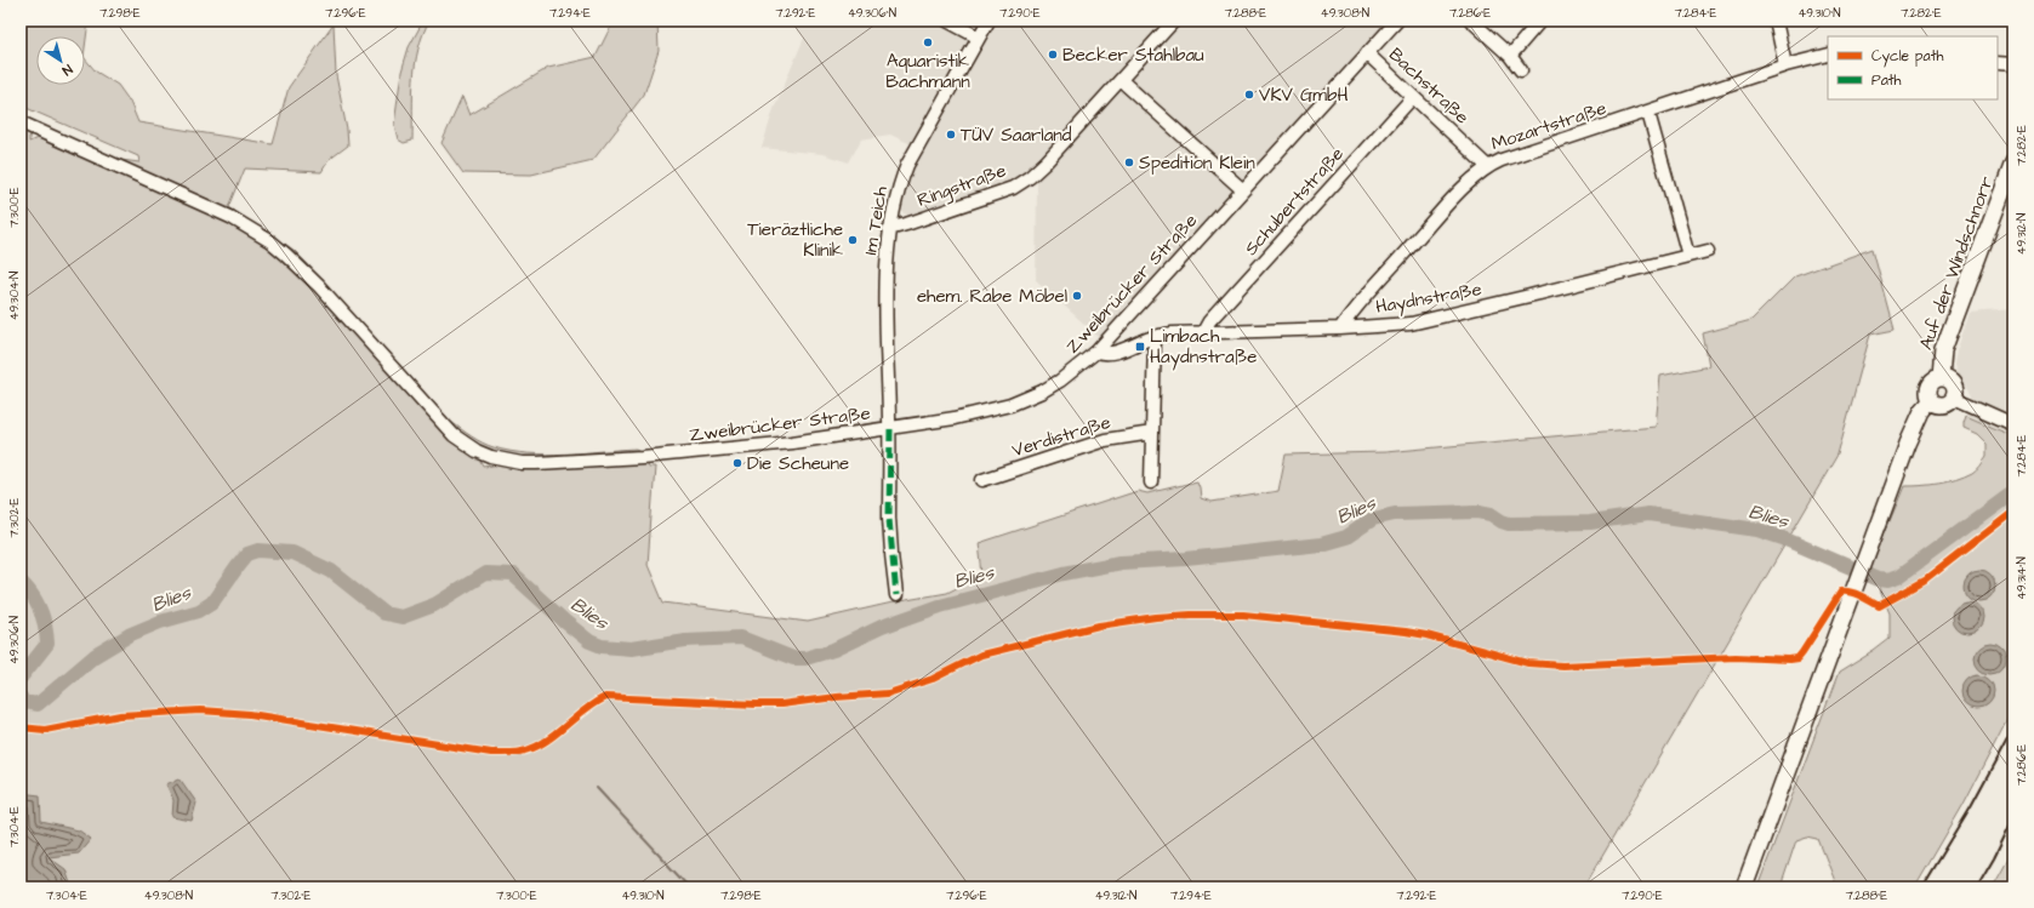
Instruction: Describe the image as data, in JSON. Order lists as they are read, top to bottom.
{
  "streets": {
    "main road": ["Auf der Windschnorr"],
    "street": [
      "Bachstraße",
      "Mozartstraße",
      "Ringstraße",
      "Schubertstraße",
      "Im Teich",
      "Zweibrücker Straße",
      "Haydnstraße",
      "Verdistraße"
    ]
  },
  "crossings": [
    ["Bachstraße", "Mozartstraße"],
    ["Bachstraße", "Schubertstraße"],
    ["Bachstraße", "Zweibrücker Straße"],
    ["Mozartstraße", "Haydnstraße"],
    ["Ringstraße", "Im Teich"],
    ["Schubertstraße", "Haydnstraße"],
    ["Im Teich", "Zweibrücker Straße"],
    ["Zweibrücker Straße", "Haydnstraße"]
  ],
  "water": ["Blies"],
  "places": {
    "other": [
      "Aquaristik Bachmann",
      "Becker Stahlbau",
      "VKV GmbH",
      "TÜV Saarland",
      "Spedition Klein",
      "Tieräztliche Klinik",
      "ehem. Rabe Möbel",
      "Die Scheune"
    ],
    "transit": ["Limbach Haydnstraße"]
  },
  "legend": ["Cycle path", "Path"],
  "north": "bottom right",
  "coordinates": [
    "7.298°E",
    "7.296°E",
    "7.294°E",
    "7.292°E",
    "49.306°N",
    "7.290°E",
    "7.288°E",
    "49.308°N",
    "7.286°E",
    "7.284°E",
    "49.310°N",
    "7.282°E",
    "7.300°E",
    "49.312°N",
    "49.304°N",
    "7.302°E",
    "49.314°N",
    "7.304°E"
  ]
}
